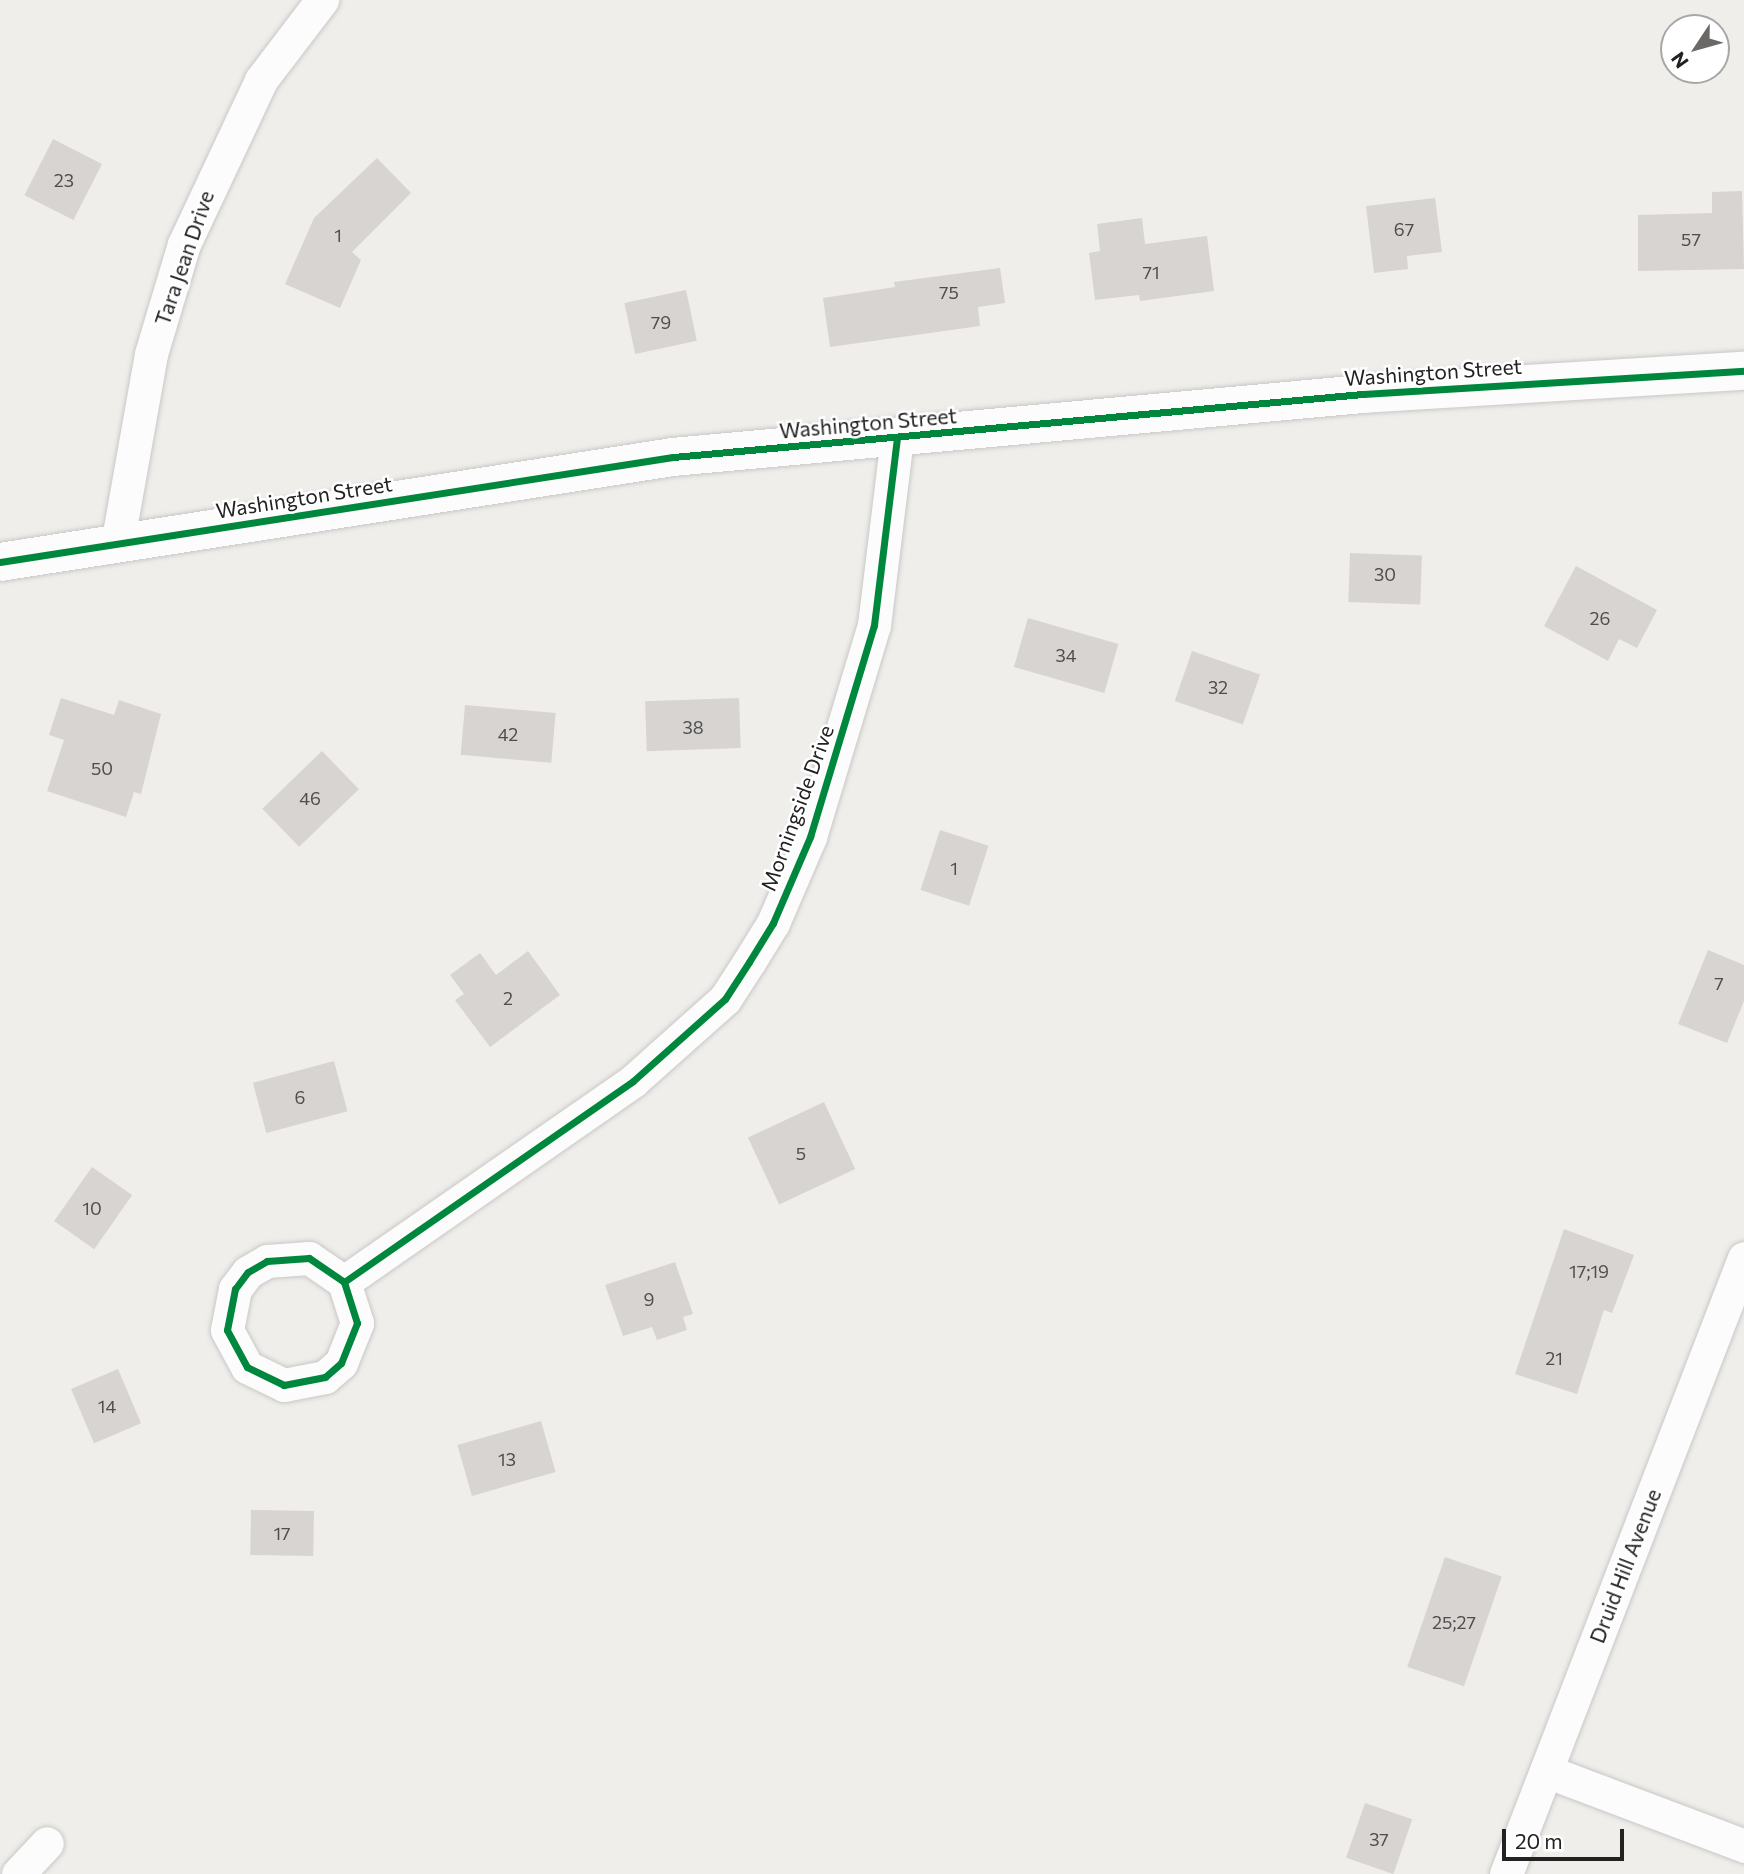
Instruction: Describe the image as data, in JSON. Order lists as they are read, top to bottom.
{
  "streets": {
    "street": [
      "Tara Jean Drive",
      "Washington Street",
      "Morningside Drive",
      "Druid Hill Avenue"
    ]
  },
  "crossings": [
    ["Tara Jean Drive", "Washington Street"],
    ["Washington Street", "Morningside Drive"]
  ],
  "house_numbers": [
    "23",
    "67",
    "1",
    "57",
    "71",
    "75",
    "79",
    "30",
    "26",
    "34",
    "32",
    "38",
    "42",
    "50",
    "46",
    "1",
    "7",
    "2",
    "6",
    "5",
    "10",
    "17;19",
    "9",
    "21",
    "14",
    "13",
    "17",
    "25;27",
    "37"
  ],
  "scale_bar": "20 m",
  "north": "bottom left"
}
